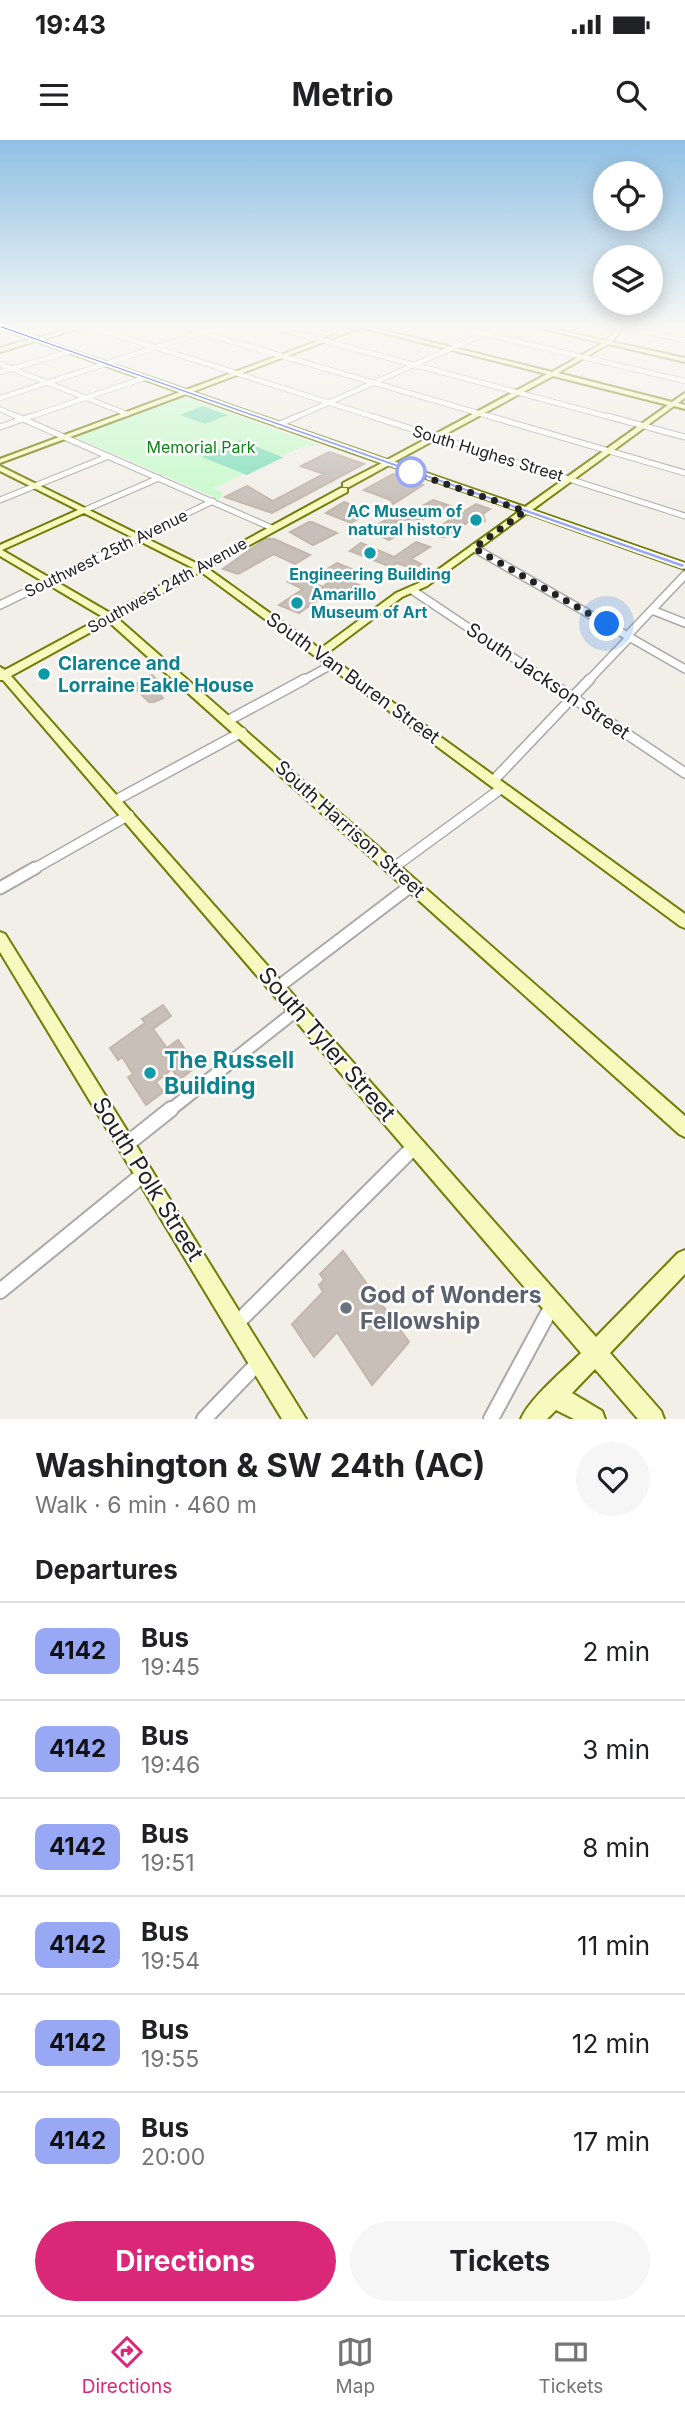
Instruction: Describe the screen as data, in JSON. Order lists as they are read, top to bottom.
{
  "streets": {
    "main road": [
      "Southwest 24th Avenue",
      "South Van Buren Street",
      "South Harrison Street",
      "South Tyler Street"
    ],
    "street": [
      "South Hughes Street",
      "Southwest 25th Avenue",
      "South Jackson Street",
      "South Polk Street"
    ]
  },
  "crossings": [
    ["South Hughes Street", "Southwest 24th Avenue"],
    ["Southwest 25th Avenue", "South Van Buren Street"],
    ["Southwest 25th Avenue", "South Harrison Street"],
    ["Southwest 24th Avenue", "South Van Buren Street"],
    ["Southwest 24th Avenue", "South Harrison Street"],
    ["Southwest 24th Avenue", "South Tyler Street"]
  ],
  "parks": ["Memorial Park"],
  "places": [
    "AC Museum of natural history",
    "Engineering Building",
    "Amarillo Museum of Art",
    "Clarence and Lorraine Eakle House",
    "The Russell Building",
    "God of Wonders Fellowship"
  ],
  "lines": ["bus line 4142"],
  "page": {
    "status": "19:43",
    "header": "Metrio",
    "heading": [
      ["Washington & SW 24th (AC)", "Walk · 6 min · 460 m"],
      "Departures"
    ],
    "list": [
      {
        "mark": "4142",
        "name": "Bus",
        "note": "19:45",
        "value": "2 min"
      },
      {
        "mark": "4142",
        "name": "Bus",
        "note": "19:46",
        "value": "3 min"
      },
      {
        "mark": "4142",
        "name": "Bus",
        "note": "19:51",
        "value": "8 min"
      },
      {
        "mark": "4142",
        "name": "Bus",
        "note": "19:54",
        "value": "11 min"
      },
      {
        "mark": "4142",
        "name": "Bus",
        "note": "19:55",
        "value": "12 min"
      },
      {
        "mark": "4142",
        "name": "Bus",
        "note": "20:00",
        "value": "17 min"
      }
    ],
    "buttons": ["Directions", "Tickets"],
    "tabs": ["Directions", "Map", "Tickets"]
  }
}
